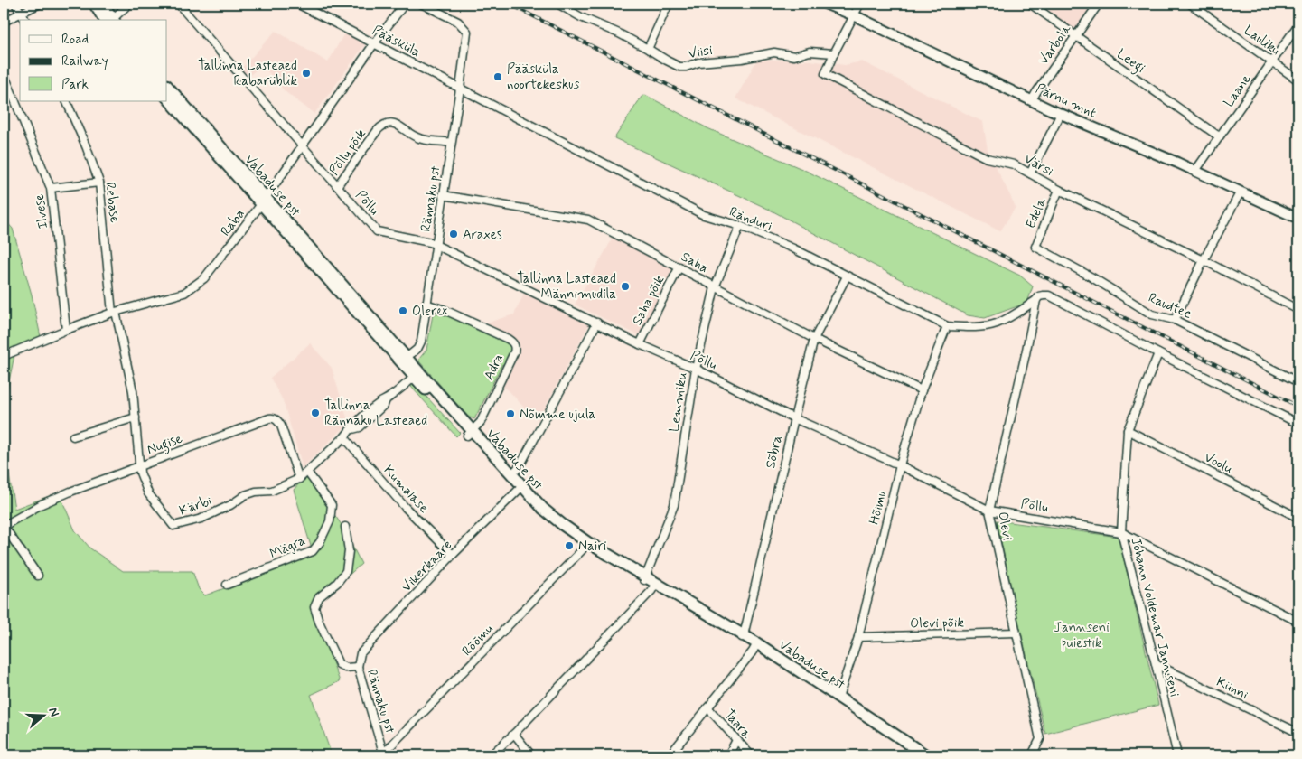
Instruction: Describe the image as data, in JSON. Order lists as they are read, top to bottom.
{
  "streets": {
    "highway": ["Vabaduse pst"],
    "main road": ["Pärnu mnt"],
    "street": [
      "Lauliku",
      "Pääsküla",
      "Varbola",
      "Viisi",
      "Leegi",
      "Laane",
      "Põllu põik",
      "Värsi",
      "Rännaku pst",
      "Rebase",
      "Põllu",
      "Ilvese",
      "Edela",
      "Ränduri",
      "Raba",
      "Saha",
      "Saha põik",
      "Raudtee",
      "Adra",
      "Lemmiku",
      "Nugise",
      "Sõbra",
      "Voolu",
      "Kumalase",
      "Kärbi",
      "Hõimu",
      "Olevi",
      "Mägra",
      "Vikerkaare",
      "Johann Voldemar Jannseni",
      "Olevi põik",
      "Rõõmu",
      "Künni",
      "Taara"
    ]
  },
  "crossings": [
    ["Lauliku", "Laane"],
    ["Pääsküla", "Rännaku pst"],
    ["Pääsküla", "Ränduri"],
    ["Pääsküla", "Raba"],
    ["Varbola", "Leegi"],
    ["Varbola", "Pärnu mnt"],
    ["Viisi", "Värsi"],
    ["Leegi", "Laane"],
    ["Laane", "Pärnu mnt"],
    ["Pärnu mnt", "Värsi"],
    ["Põllu põik", "Rännaku pst"],
    ["Põllu põik", "Põllu"],
    ["Värsi", "Edela"],
    ["Vabaduse pst", "Rännaku pst"],
    ["Vabaduse pst", "Raba"],
    ["Vabaduse pst", "Adra"],
    ["Vabaduse pst", "Lemmiku"],
    ["Vabaduse pst", "Sõbra"],
    ["Vabaduse pst", "Hõimu"],
    ["Vabaduse pst", "Vikerkaare"],
    ["Vabaduse pst", "Rõõmu"],
    ["Rännaku pst", "Põllu"],
    ["Rännaku pst", "Ränduri"],
    ["Rännaku pst", "Saha"],
    ["Rännaku pst", "Adra"],
    ["Rännaku pst", "Vikerkaare"],
    ["Rännaku pst", "Rõõmu"],
    ["Rebase", "Raba"],
    ["Rebase", "Kärbi"],
    ["Põllu", "Raba"],
    ["Põllu", "Saha põik"],
    ["Põllu", "Lemmiku"],
    ["Põllu", "Sõbra"],
    ["Põllu", "Hõimu"],
    ["Põllu", "Olevi"],
    ["Põllu", "Johann Voldemar Jannseni"],
    ["Ilvese", "Raba"],
    ["Edela", "Raudtee"],
    ["Ränduri", "Lemmiku"],
    ["Ränduri", "Sõbra"],
    ["Ränduri", "Hõimu"],
    ["Ränduri", "Olevi"],
    ["Raba", "Kärbi"],
    ["Saha", "Saha põik"],
    ["Saha", "Lemmiku"],
    ["Saha", "Sõbra"],
    ["Saha", "Hõimu"],
    ["Nugise", "Kärbi"],
    ["Voolu", "Johann Voldemar Jannseni"],
    ["Kumalase", "Vikerkaare"],
    ["Kärbi", "Mägra"],
    ["Hõimu", "Olevi põik"],
    ["Olevi", "Olevi põik"],
    ["Johann Voldemar Jannseni", "Künni"]
  ],
  "parks": ["Jannseni puiestik"],
  "places": [
    "Tallinna Lasteaed Rabarüblik",
    "Pääsküla noortekeskus",
    "Araxes",
    "Tallinna Lasteaed Männimudila",
    "Olerex",
    "Tallinna Rännaku Lasteaed",
    "Nõmme ujula",
    "Nairi"
  ],
  "legend": ["Road", "Railway", "Park"],
  "north": "right"
}
